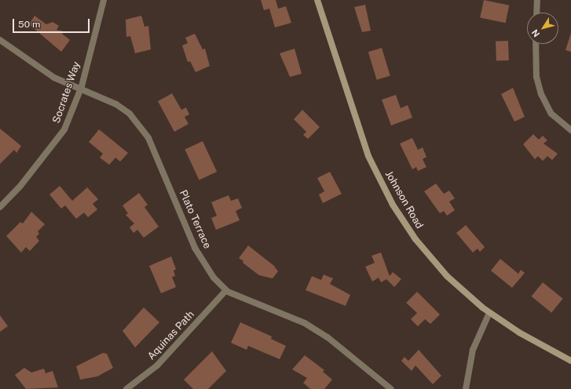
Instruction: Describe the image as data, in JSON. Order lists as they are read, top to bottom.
{
  "streets": {
    "street": [
      "Socrates Way",
      "Johnson Road",
      "Plato Terrace",
      "Aquinas Path"
    ]
  },
  "crossings": [
    ["Socrates Way", "Plato Terrace"],
    ["Plato Terrace", "Aquinas Path"]
  ],
  "scale_bar": "50 m",
  "north": "bottom left"
}
